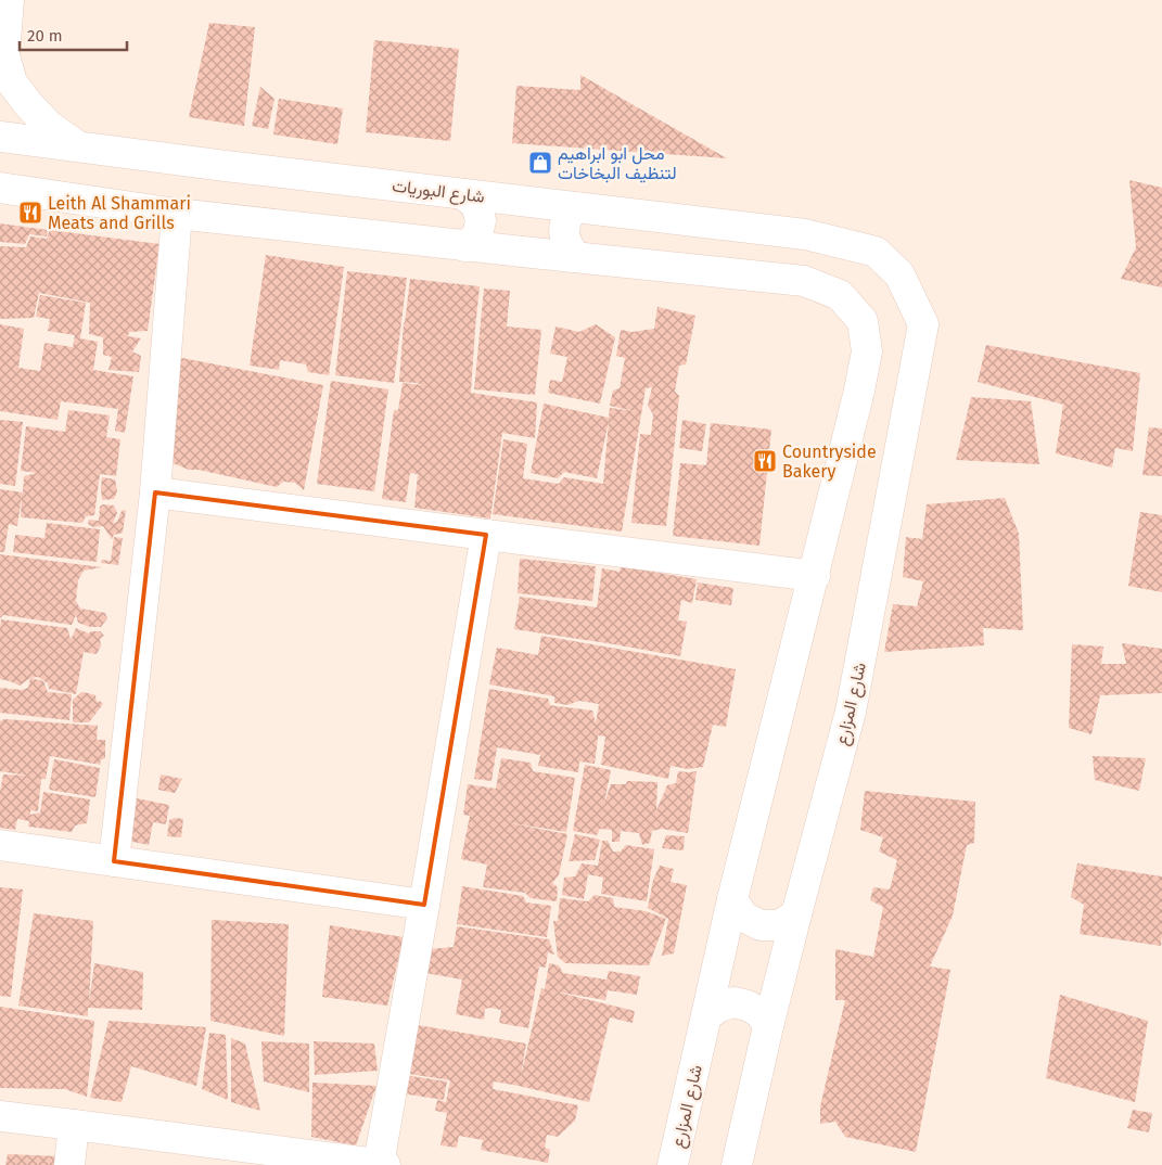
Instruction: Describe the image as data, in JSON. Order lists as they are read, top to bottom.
{
  "streets": {
    "street": ["شارع البوريات", "شارع المزارع"]
  },
  "crossings": [
    ["شارع البوريات", "شارع المزارع"]
  ],
  "places": {
    "shop": ["محل ابو ابراهيم لتنظيف البخاخات"],
    "restaurant": ["Leith Al Shammari Meats and Grills", "Countryside Bakery"]
  },
  "scale_bar": "20 m"
}
